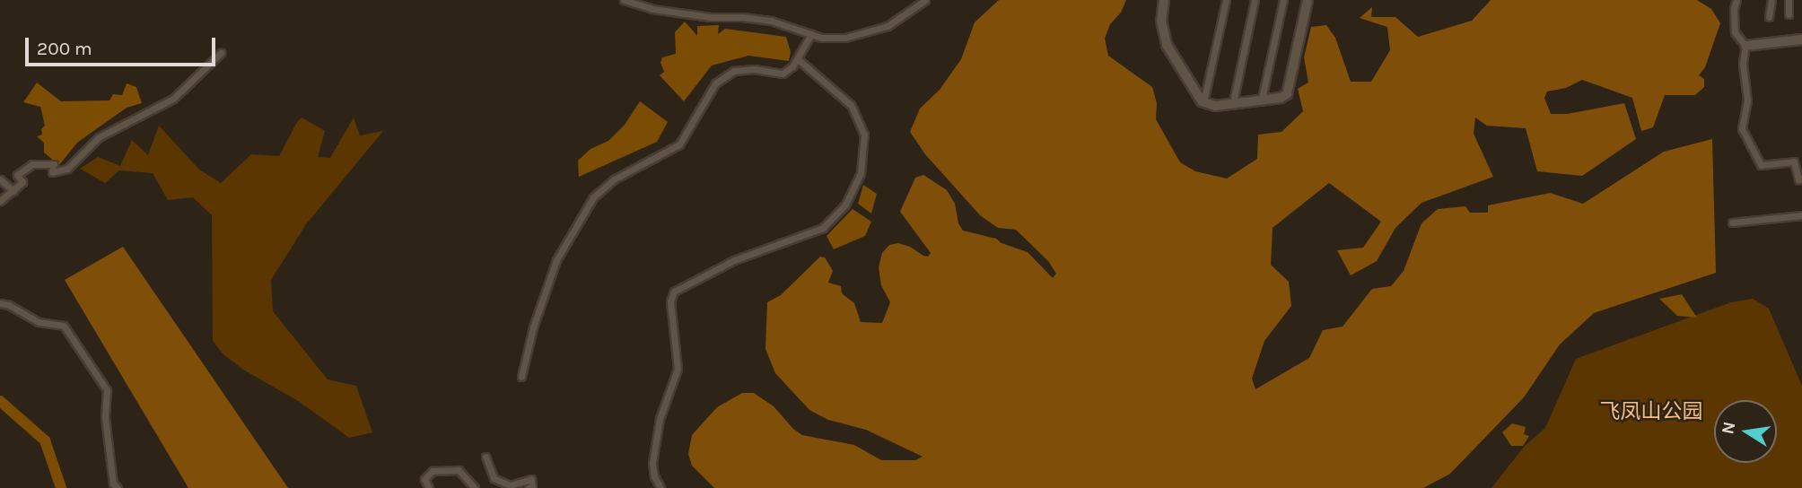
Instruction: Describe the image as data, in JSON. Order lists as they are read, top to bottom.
{
  "parks": ["飞凤山公园"],
  "scale_bar": "200 m",
  "north": "left"
}
